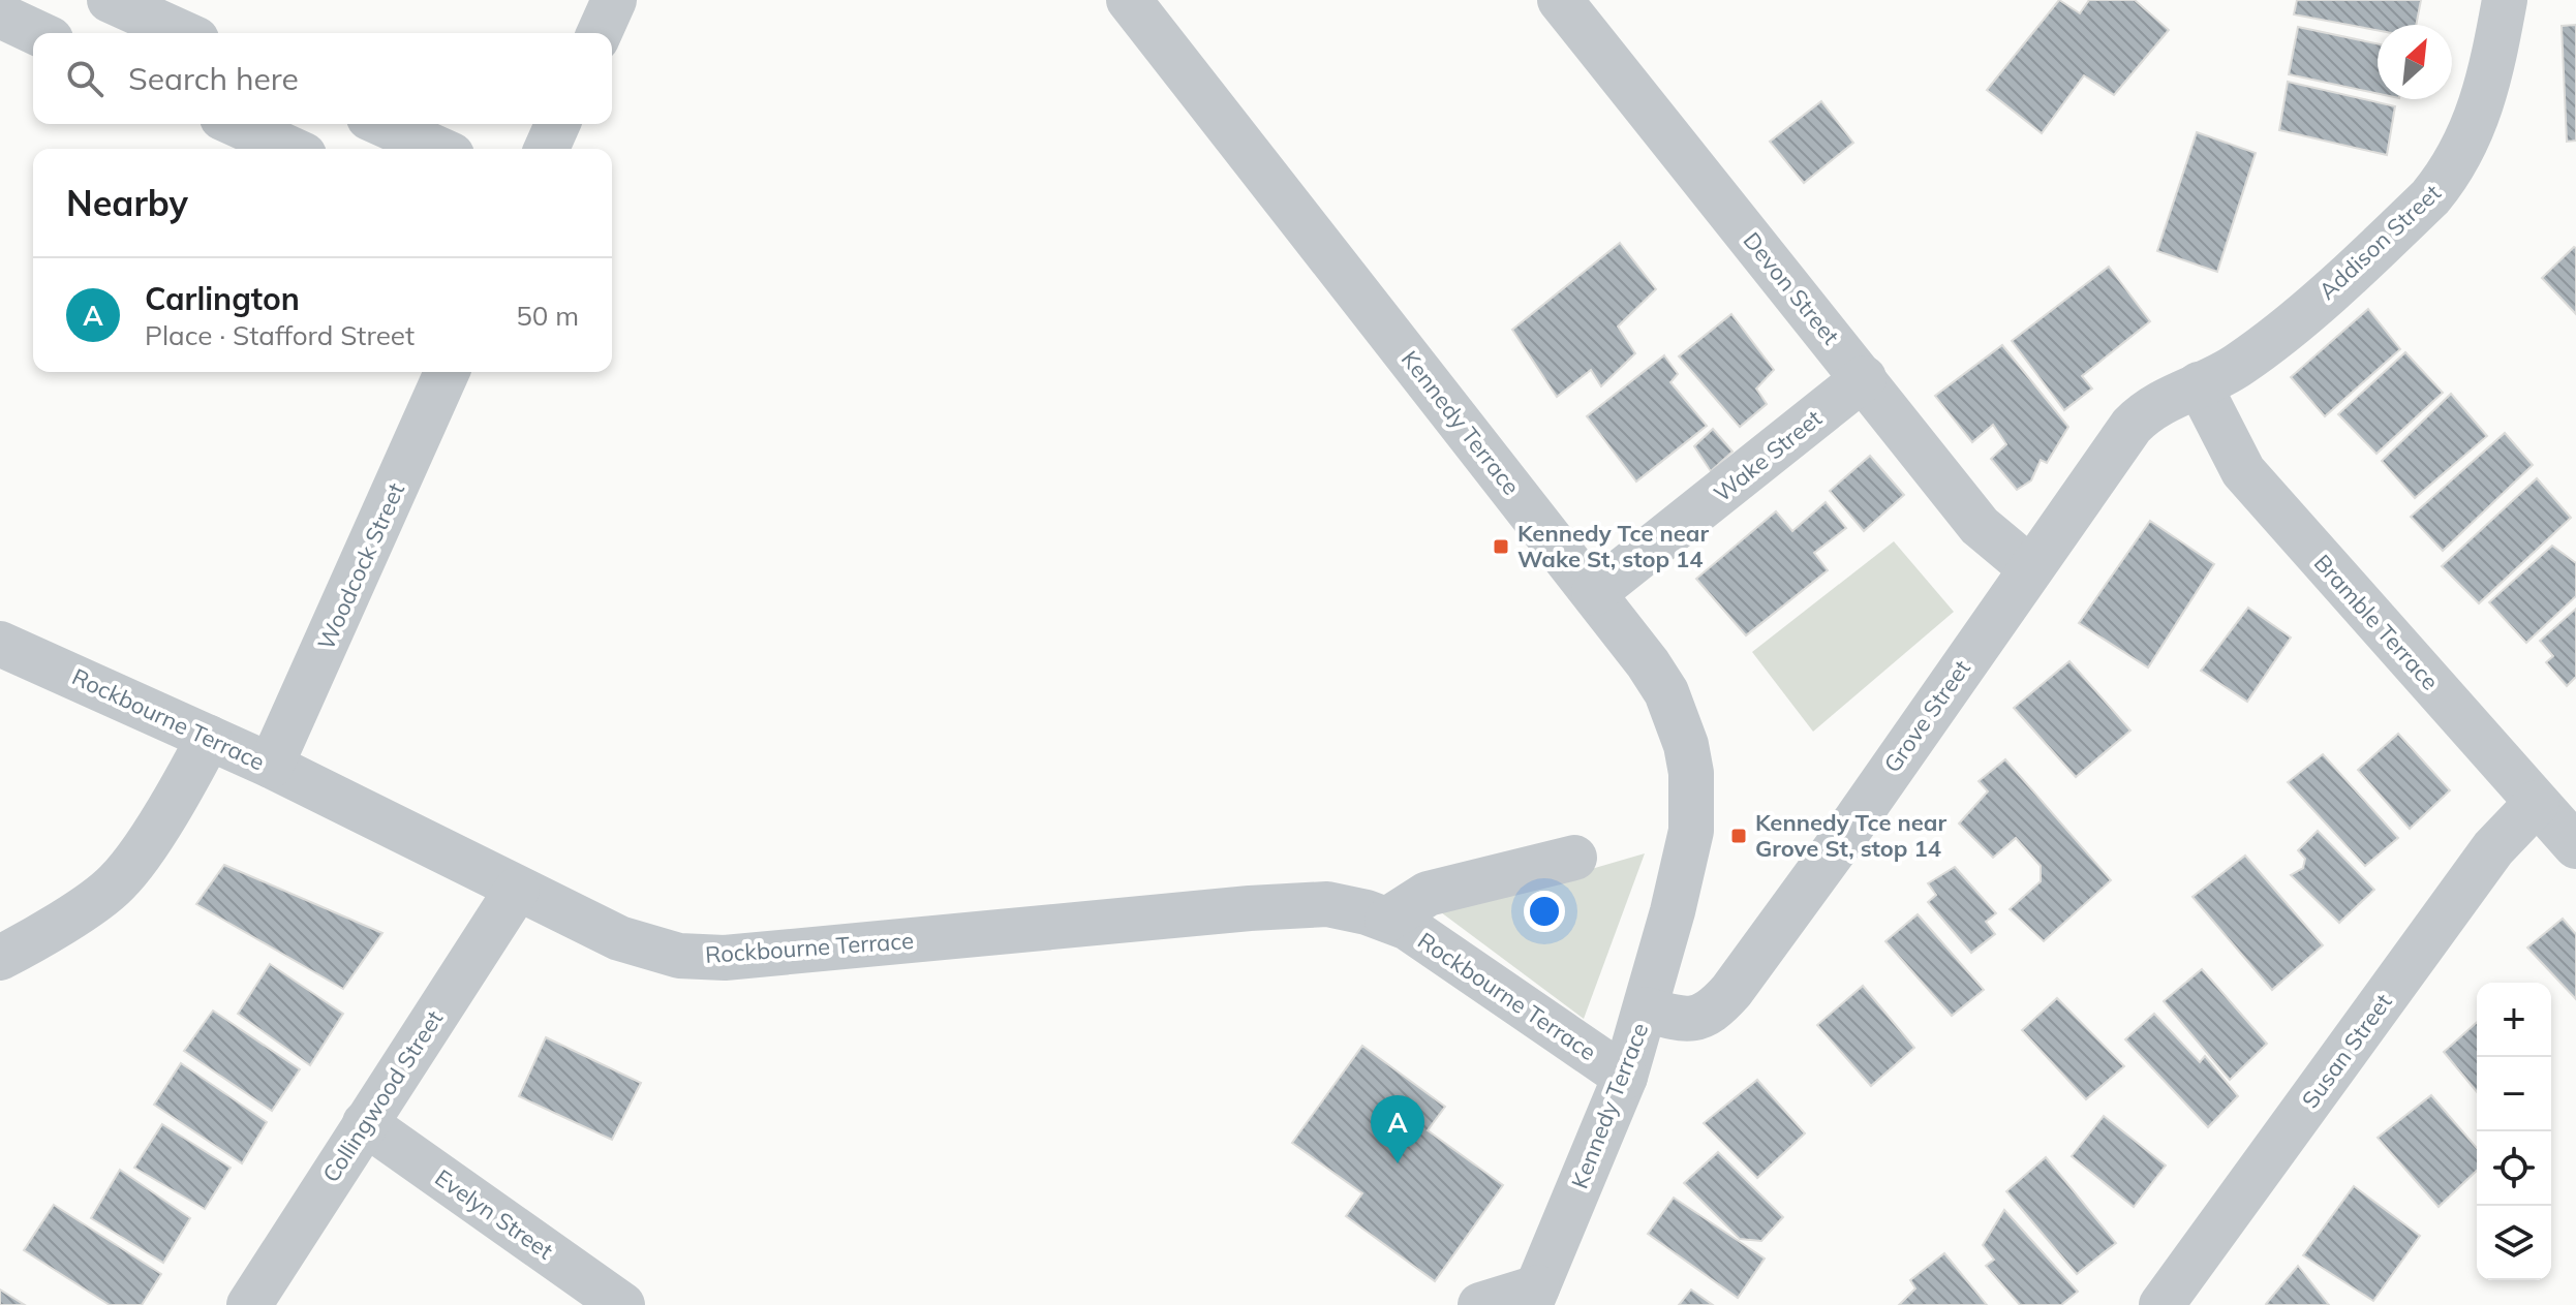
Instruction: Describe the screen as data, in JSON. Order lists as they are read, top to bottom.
{
  "streets": {
    "street": [
      "Addison Street",
      "Devon Street",
      "Kennedy Terrace",
      "Wake Street",
      "Woodcock Street",
      "Bramble Terrace",
      "Grove Street",
      "Rockbourne Terrace",
      "Susan Street",
      "Collingwood Street",
      "Evelyn Street"
    ]
  },
  "crossings": [
    ["Addison Street", "Bramble Terrace"],
    ["Addison Street", "Grove Street"],
    ["Devon Street", "Wake Street"],
    ["Devon Street", "Grove Street"],
    ["Kennedy Terrace", "Wake Street"],
    ["Kennedy Terrace", "Grove Street"],
    ["Kennedy Terrace", "Rockbourne Terrace"],
    ["Woodcock Street", "Rockbourne Terrace"],
    ["Bramble Terrace", "Grove Street"],
    ["Bramble Terrace", "Susan Street"],
    ["Rockbourne Terrace", "Collingwood Street"],
    ["Collingwood Street", "Evelyn Street"]
  ],
  "places": {
    "transit": ["Kennedy Tce near Wake St, stop 14", "Kennedy Tce near Grove St, stop 14"]
  },
  "north": "top right",
  "page": {
    "search": "Search here",
    "heading": "Nearby",
    "list": [
      {
        "mark": "A",
        "name": "Carlington",
        "note": "Place · Stafford Street",
        "value": "50 m"
      }
    ],
    "map_buttons": ["+", "−"],
    "pins": "A"
  }
}
